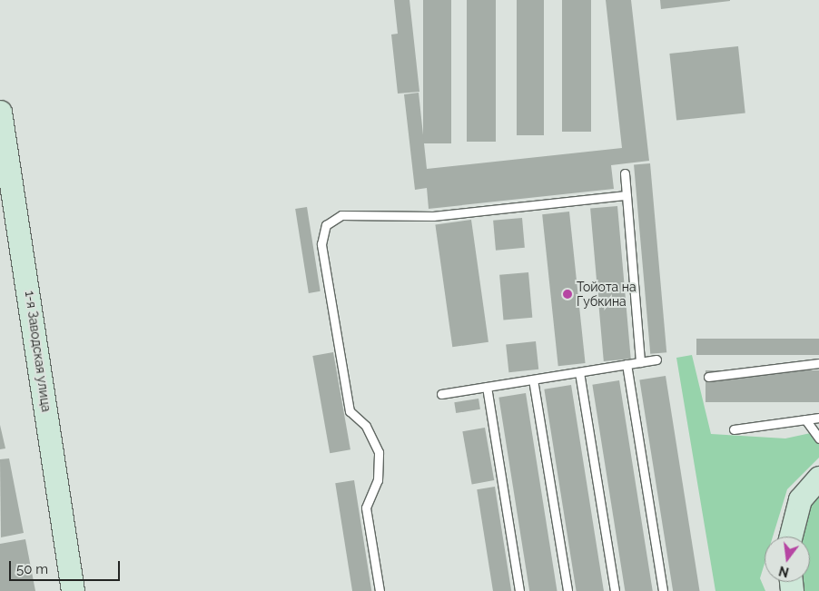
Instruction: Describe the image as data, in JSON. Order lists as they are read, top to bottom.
{
  "streets": {
    "main road": ["1-я Заводская улица"]
  },
  "places": ["Тойота на Губкина"],
  "scale_bar": "50 m",
  "north": "bottom"
}
